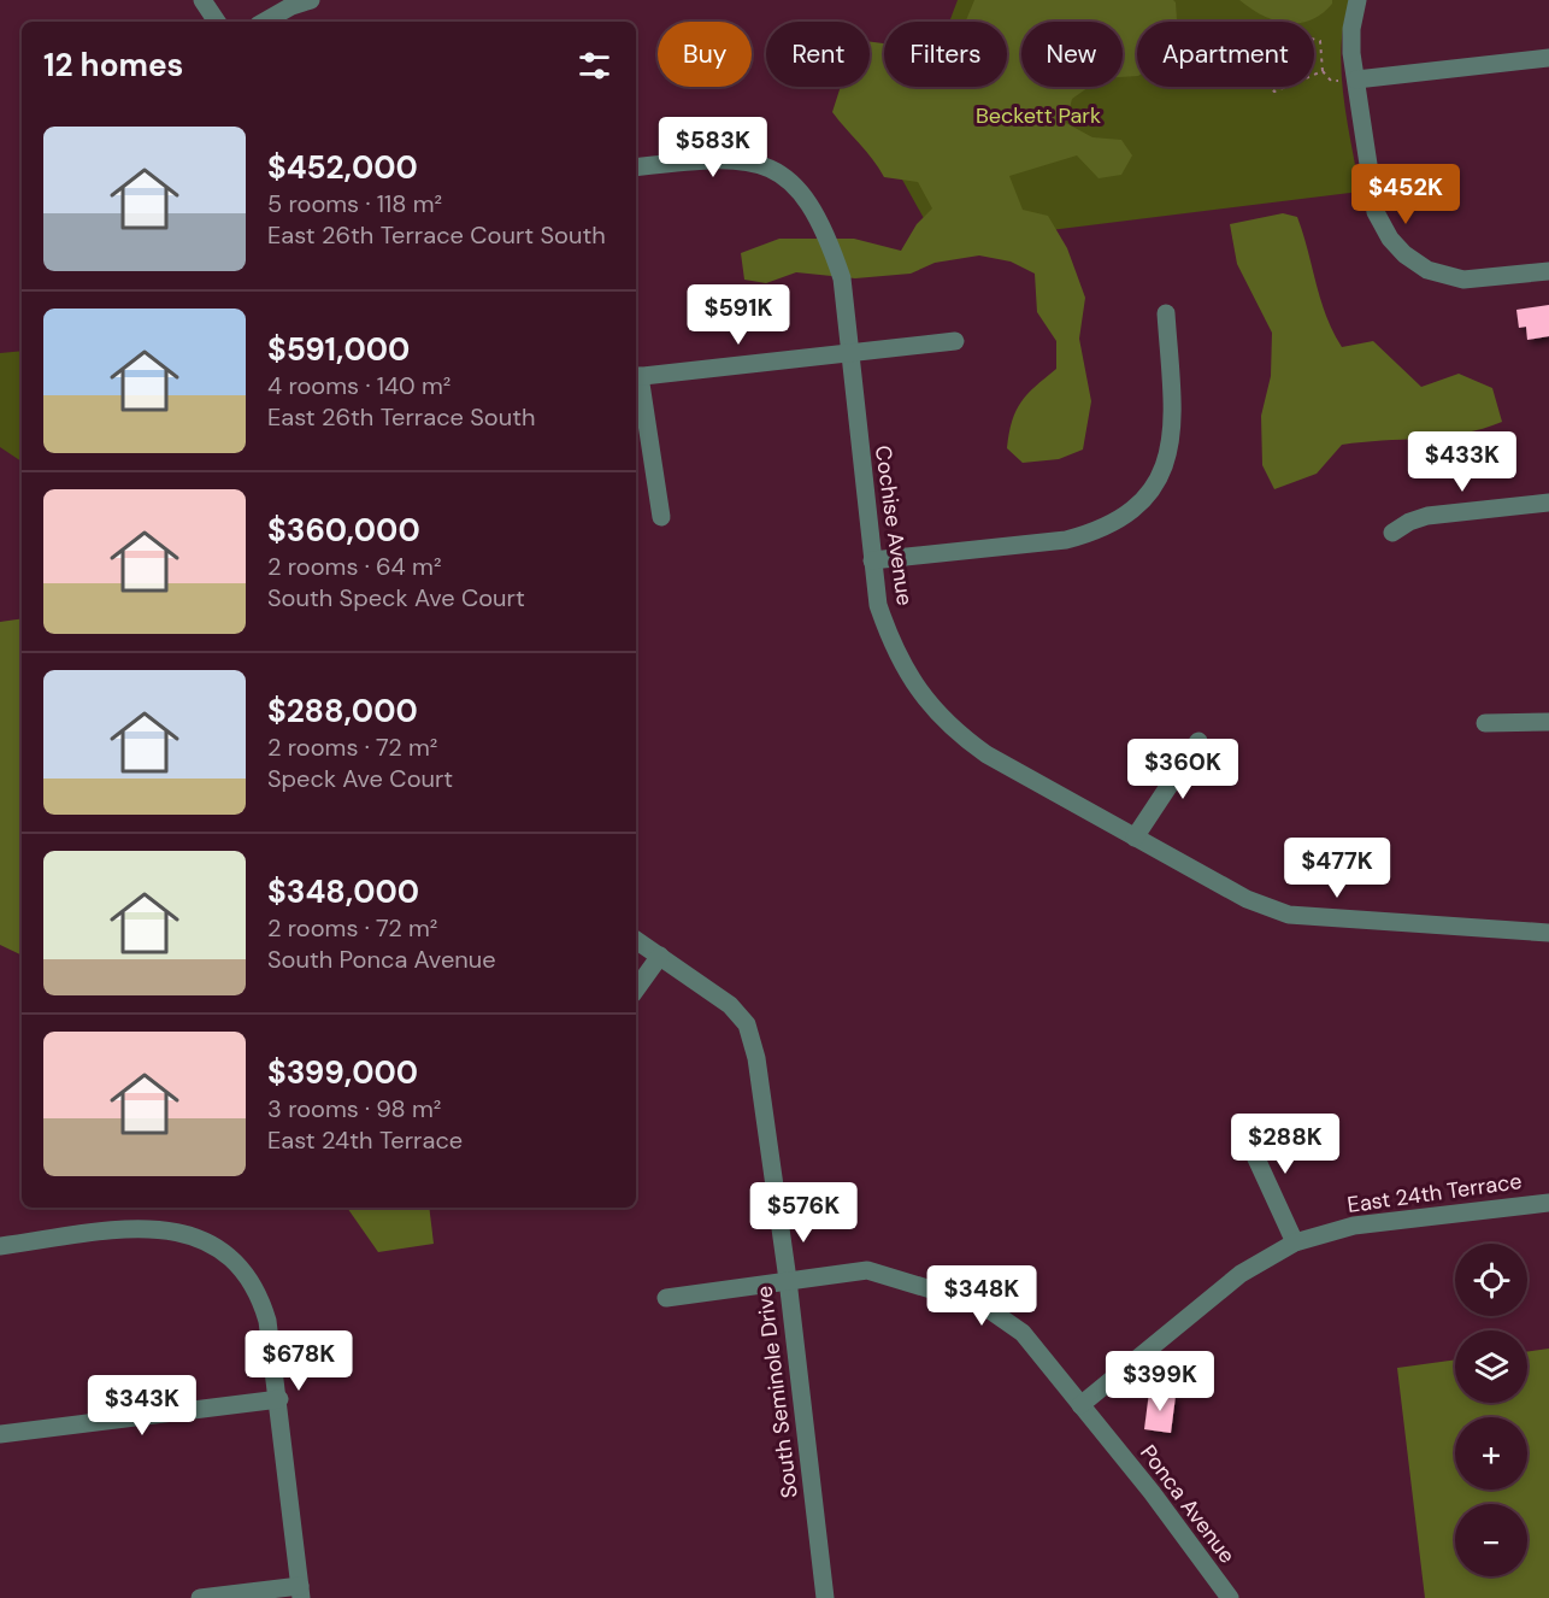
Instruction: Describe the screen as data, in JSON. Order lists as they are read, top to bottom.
{
  "streets": {
    "street": [
      "Cochise Avenue",
      "East 24th Terrace",
      "South Seminole Drive",
      "Ponca Avenue"
    ]
  },
  "crossings": [
    ["East 24th Terrace", "Ponca Avenue"],
    ["South Seminole Drive", "Ponca Avenue"]
  ],
  "parks": ["Beckett Park"],
  "page": {
    "chip": [
      "Buy",
      "Rent",
      "Filters",
      "New",
      "Apartment"
    ],
    "heading": "12 homes",
    "list": [
      {
        "name": "$452,000",
        "note": "5 rooms · 118 m² · East 26th Terrace Court South"
      },
      {
        "name": "$591,000",
        "note": "4 rooms · 140 m² · East 26th Terrace South"
      },
      {
        "name": "$360,000",
        "note": "2 rooms · 64 m² · South Speck Ave Court"
      },
      {
        "name": "$288,000",
        "note": "2 rooms · 72 m² · Speck Ave Court"
      },
      {
        "name": "$348,000",
        "note": "2 rooms · 72 m² · South Ponca Avenue"
      },
      {
        "name": "$399,000",
        "note": "3 rooms · 98 m² · East 24th Terrace"
      }
    ],
    "price": [
      "$583K",
      "$452K",
      "$591K",
      "$433K",
      "$360K",
      "$477K",
      "$288K",
      "$576K",
      "$348K",
      "$678K",
      "$399K",
      "$343K"
    ],
    "map_buttons": ["+", "−"]
  }
}
